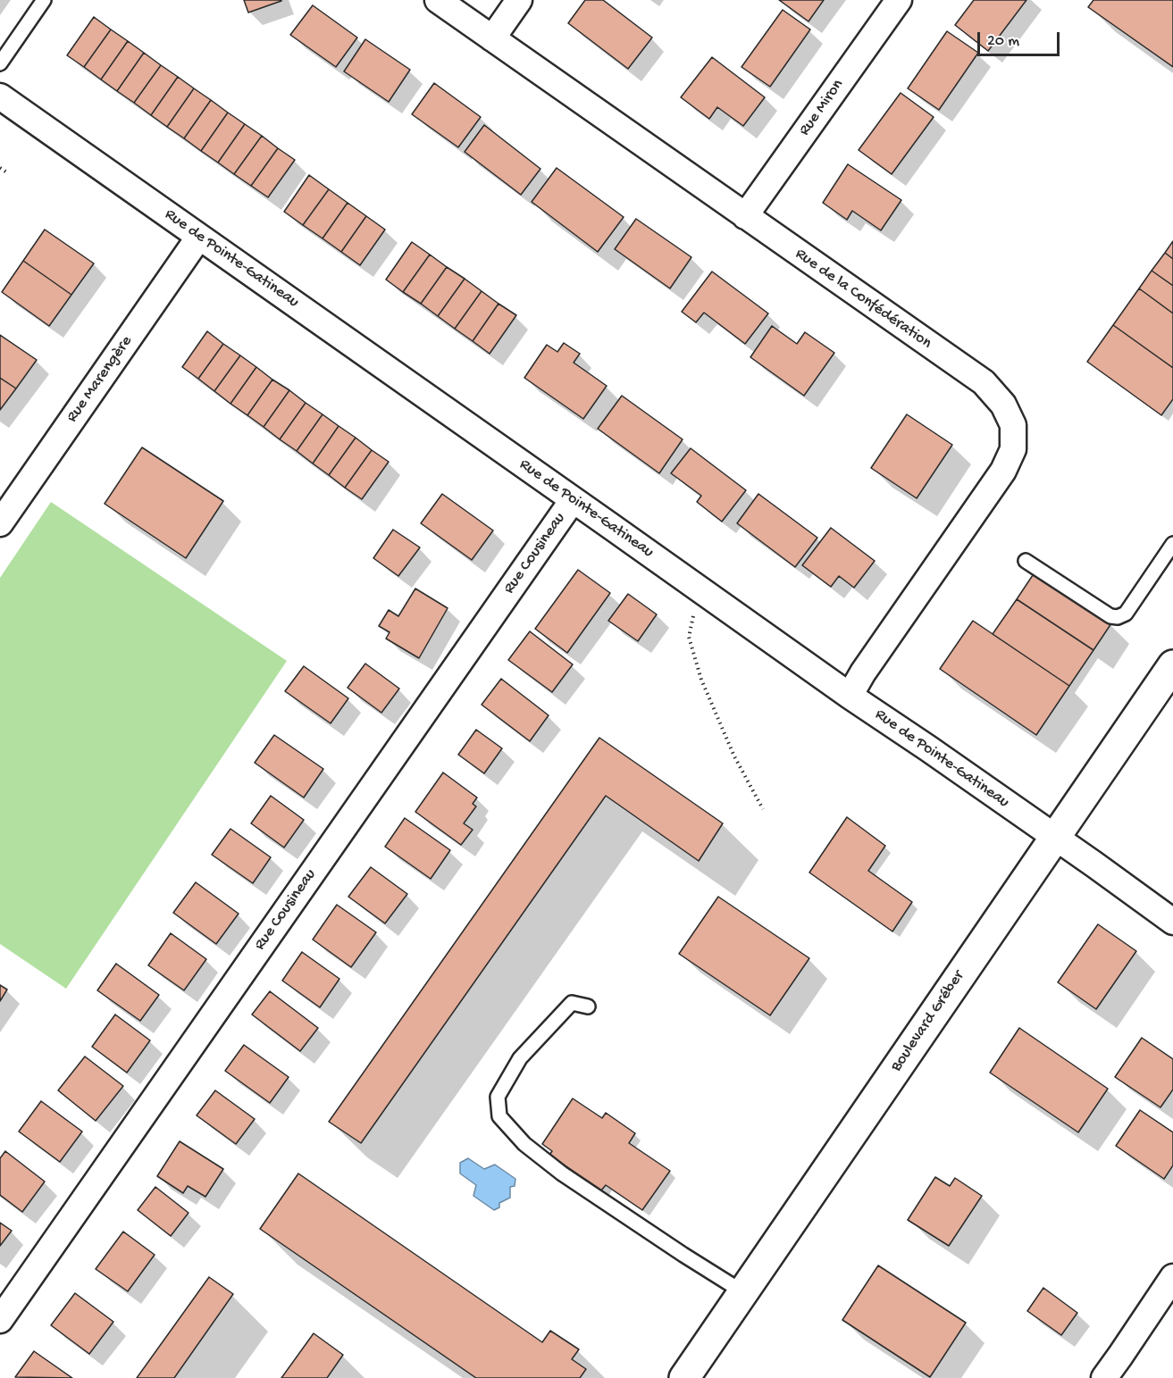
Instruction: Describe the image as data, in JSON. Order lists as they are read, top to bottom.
{
  "streets": {
    "main road": ["Boulevard Gréber"],
    "street": [
      "Rue Miron",
      "Rue de Pointe-Gatineau",
      "Rue de la Confédération",
      "Rue Marengère",
      "Rue Cousineau"
    ]
  },
  "crossings": [
    ["Rue Miron", "Rue de la Confédération"],
    ["Rue de Pointe-Gatineau", "Rue de la Confédération"],
    ["Rue de Pointe-Gatineau", "Rue Marengère"],
    ["Rue de Pointe-Gatineau", "Rue Cousineau"],
    ["Rue de Pointe-Gatineau", "Boulevard Gréber"]
  ],
  "scale_bar": "20 m"
}
